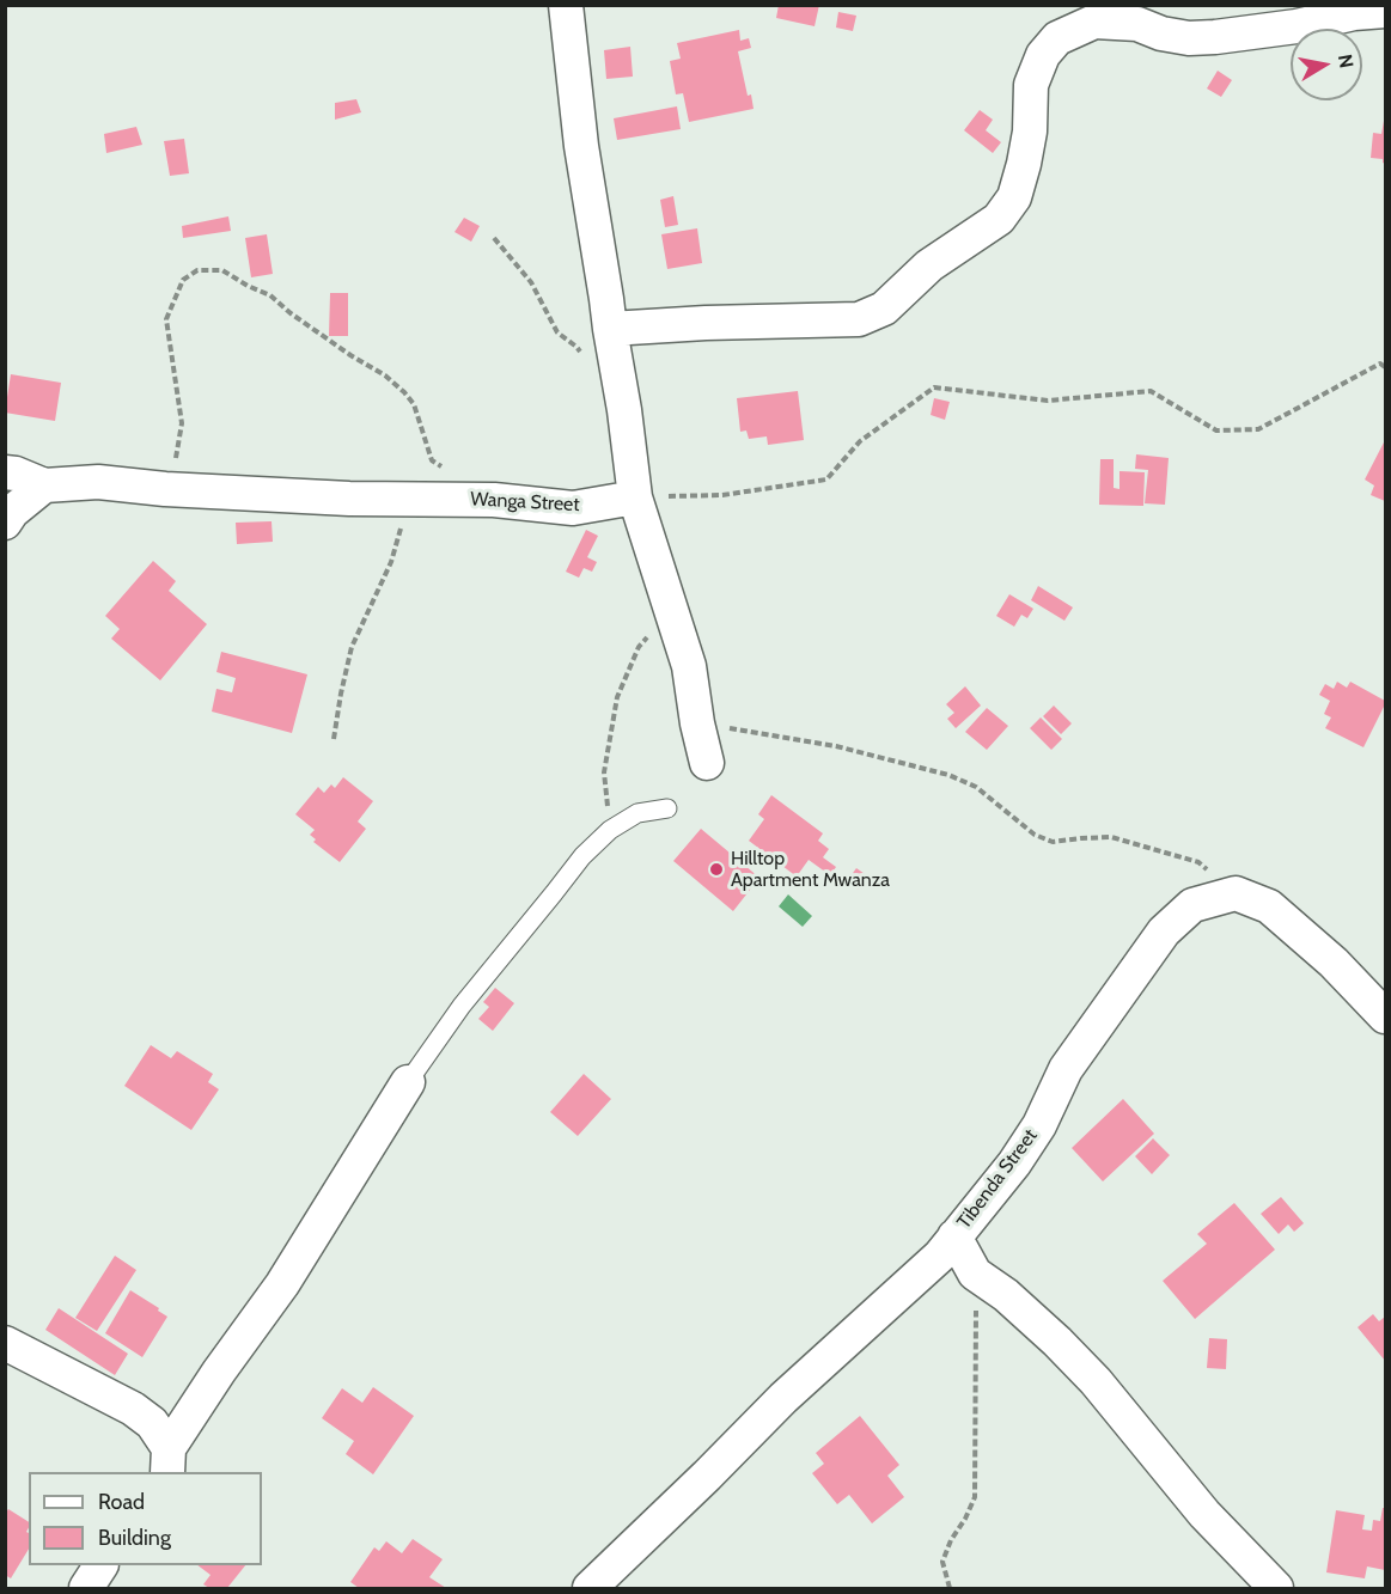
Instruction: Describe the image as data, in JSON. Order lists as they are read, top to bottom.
{
  "streets": {
    "street": ["Wanga Street", "Tibenda Street"]
  },
  "places": ["Hilltop Apartment Mwanza"],
  "legend": ["Road", "Building"],
  "north": "right"
}
